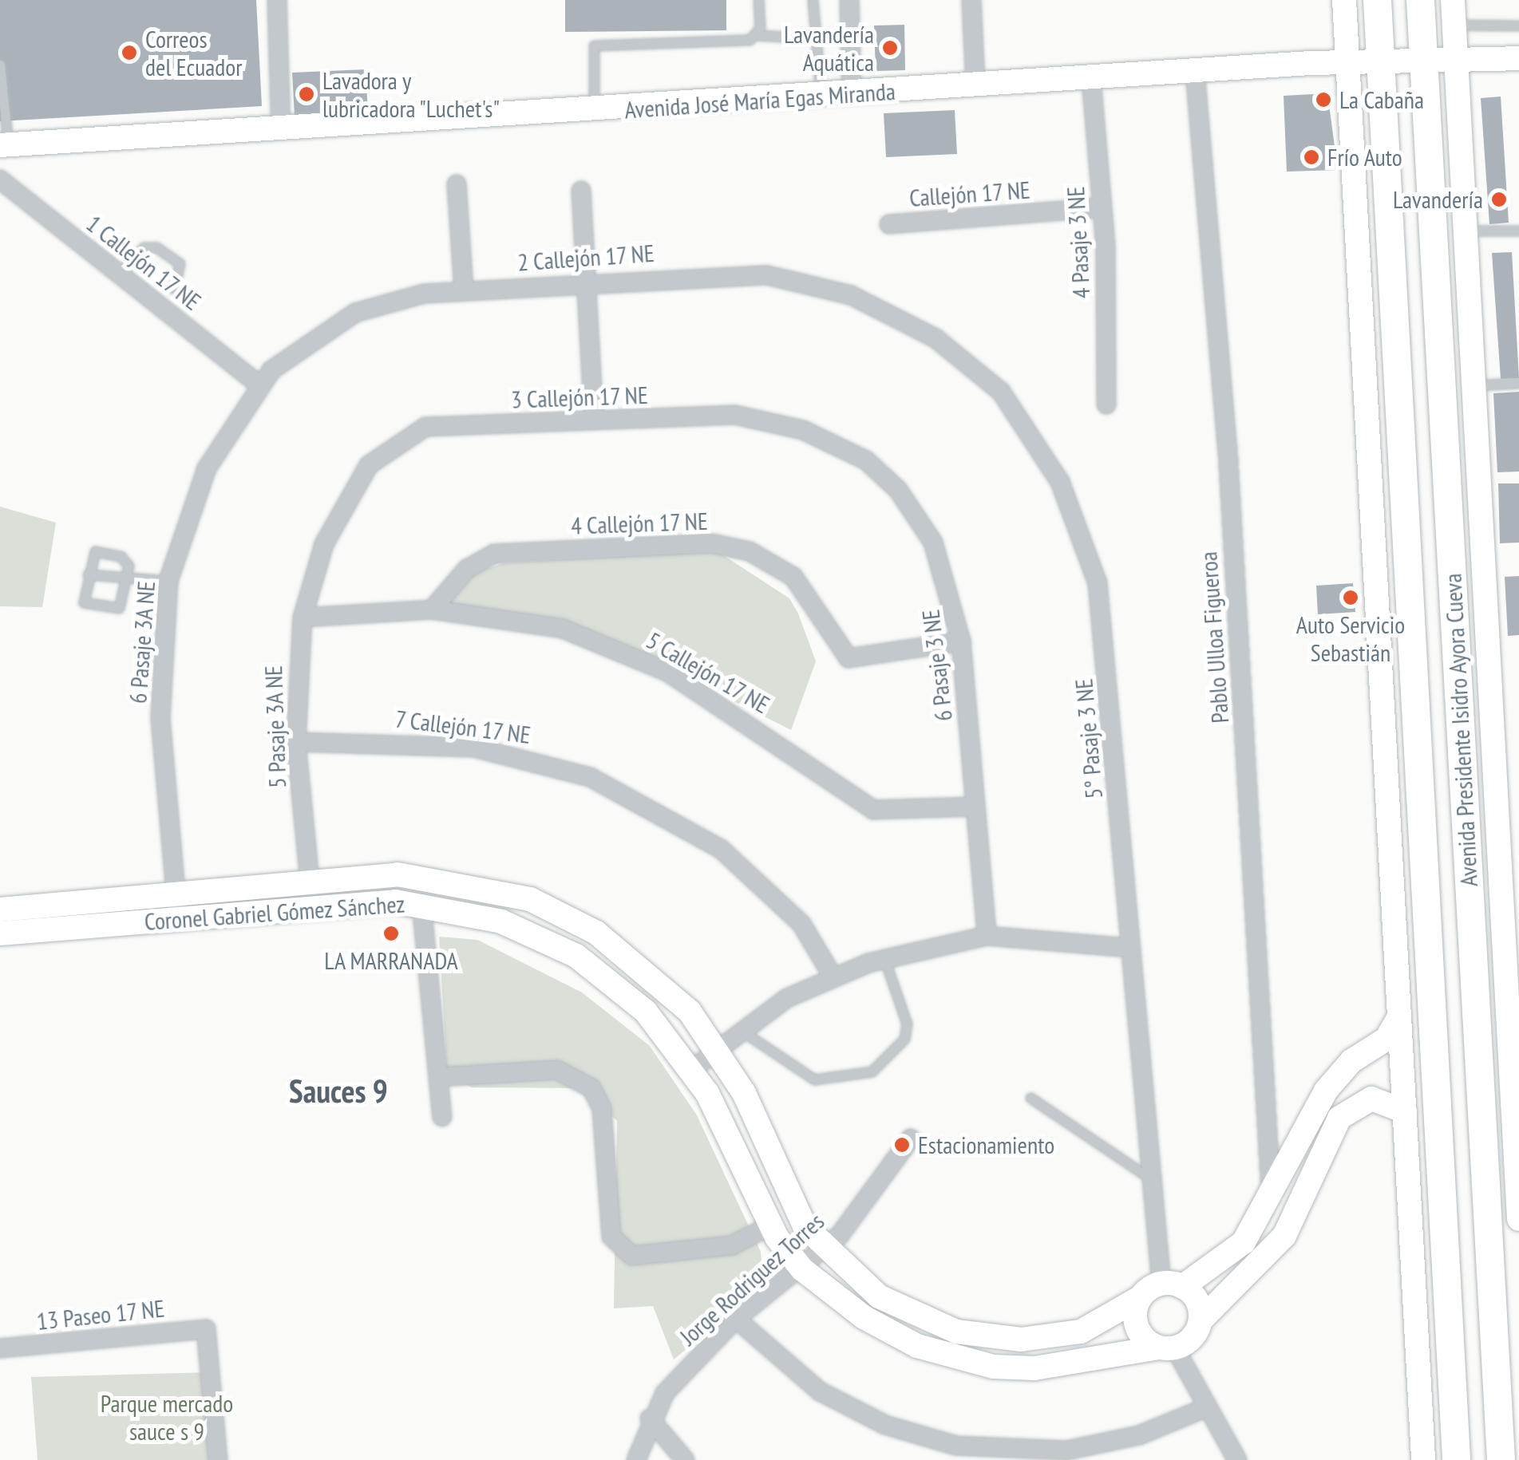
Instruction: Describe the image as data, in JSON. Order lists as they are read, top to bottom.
{
  "streets": {
    "main road": ["Avenida Presidente Isidro Ayora Cueva"],
    "street": [
      "Avenida José María Egas Miranda",
      "Callejón 17 NE",
      "4 Pasaje 3 NE",
      "2 Callejón 17 NE",
      "1 Callejón 17 NE",
      "3 Callejón 17 NE",
      "4 Callejón 17 NE",
      "Pablo Ulloa Figueroa",
      "6 Pasaje 3A NE",
      "6 Pasaje 3 NE",
      "5 Callejón 17 NE",
      "5 Pasaje 3A NE",
      "7 Callejón 17 NE",
      "5° Pasaje 3 NE",
      "Coronel Gabriel Gómez Sánchez",
      "Jorge Rodriguez Torres",
      "13 Paseo 17 NE"
    ]
  },
  "crossings": [
    ["Avenida José María Egas Miranda", "4 Pasaje 3 NE"],
    ["Avenida José María Egas Miranda", "Pablo Ulloa Figueroa"],
    ["Avenida José María Egas Miranda", "Avenida Presidente Isidro Ayora Cueva"],
    ["Callejón 17 NE", "4 Pasaje 3 NE"],
    ["2 Callejón 17 NE", "6 Pasaje 3A NE"],
    ["2 Callejón 17 NE", "5° Pasaje 3 NE"],
    ["1 Callejón 17 NE", "6 Pasaje 3A NE"],
    ["3 Callejón 17 NE", "6 Pasaje 3 NE"],
    ["3 Callejón 17 NE", "5 Pasaje 3A NE"],
    ["4 Callejón 17 NE", "6 Pasaje 3 NE"],
    ["4 Callejón 17 NE", "5 Callejón 17 NE"],
    ["6 Pasaje 3A NE", "Coronel Gabriel Gómez Sánchez"],
    ["6 Pasaje 3 NE", "5 Callejón 17 NE"],
    ["5 Callejón 17 NE", "5 Pasaje 3A NE"],
    ["5 Pasaje 3A NE", "7 Callejón 17 NE"],
    ["5 Pasaje 3A NE", "Coronel Gabriel Gómez Sánchez"],
    ["5° Pasaje 3 NE", "Coronel Gabriel Gómez Sánchez"],
    ["Coronel Gabriel Gómez Sánchez", "Jorge Rodriguez Torres"]
  ],
  "districts": ["Sauces 9"],
  "parks": ["Parque mercado sauce s 9"],
  "places": [
    "Lavandería Aquática",
    "Correos del Ecuador",
    "Lavadora y lubricadora \"Luchet's\"",
    "La Cabaña",
    "Frío Auto",
    "Lavandería",
    "Auto Servicio Sebastián",
    "LA MARRANADA",
    "Estacionamiento"
  ]
}
